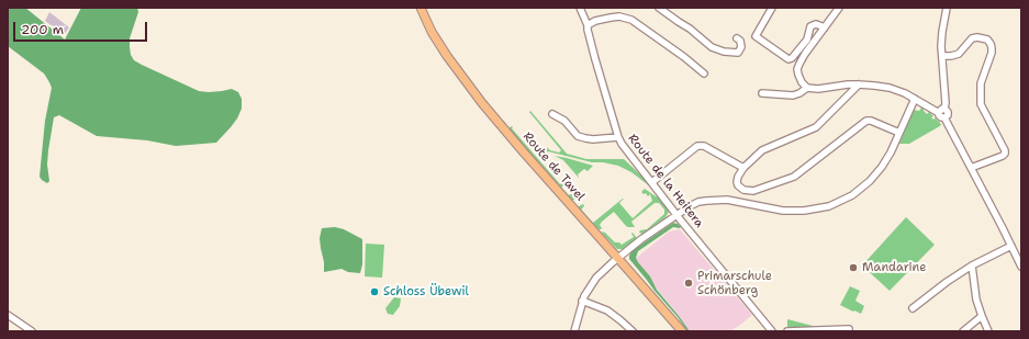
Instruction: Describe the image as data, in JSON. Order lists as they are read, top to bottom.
{
  "streets": {
    "main road": ["Route de Tavel"],
    "street": ["Route de la Heitera"]
  },
  "places": ["Mandarine", "Primarschule Schönberg", "Schloss Übewil"],
  "scale_bar": "200 m"
}
